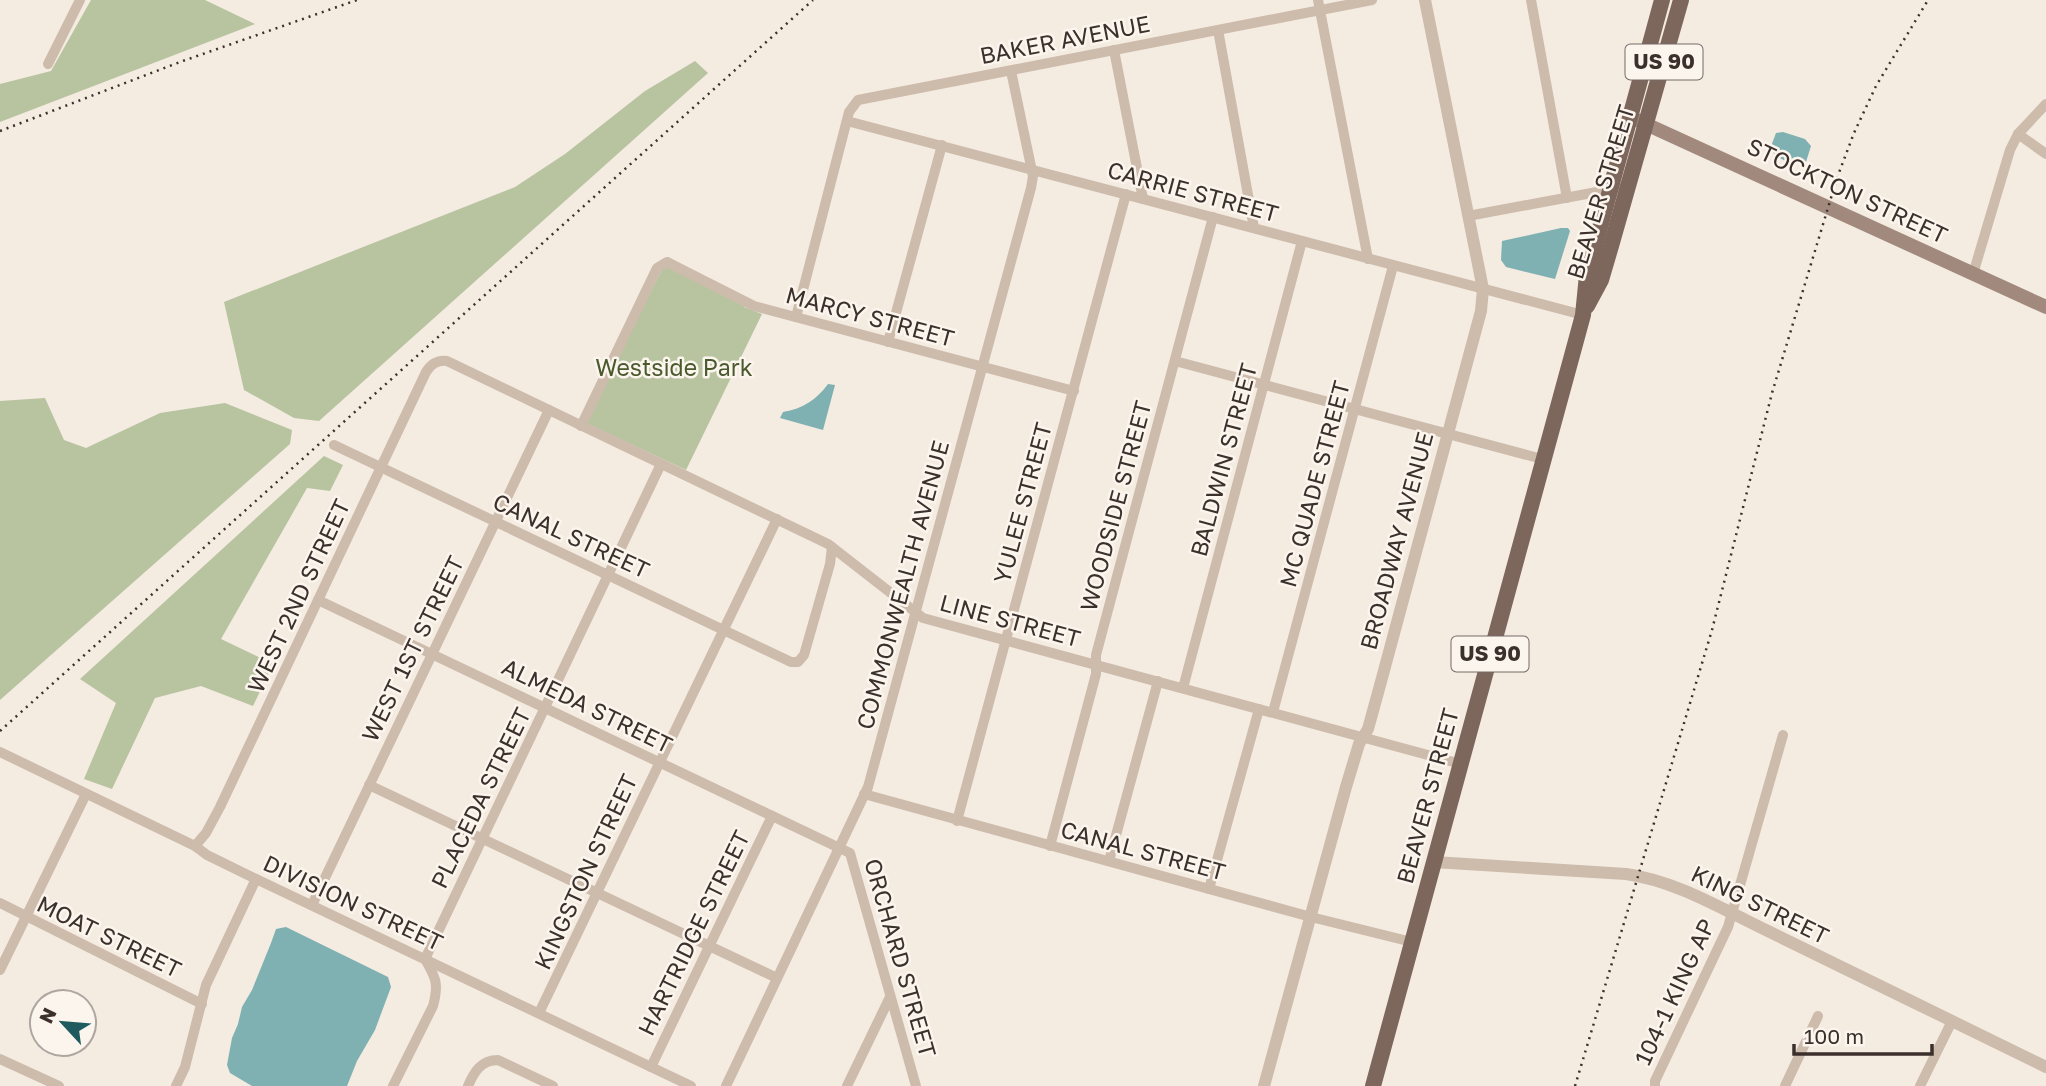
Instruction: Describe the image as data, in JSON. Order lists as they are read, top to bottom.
{
  "streets": {
    "main road": ["US 90", "STOCKTON STREET", "BEAVER STREET"],
    "street": [
      "BAKER AVENUE",
      "CARRIE STREET",
      "MARCY STREET",
      "BALDWIN STREET",
      "MC QUADE STREET",
      "YULEE STREET",
      "WOODSIDE STREET",
      "CANAL STREET",
      "BROADWAY AVENUE",
      "COMMONWEALTH AVENUE",
      "WEST 2ND STREET",
      "LINE STREET",
      "WEST 1ST STREET",
      "ALMEDA STREET",
      "PLACEDA STREET",
      "KINGSTON STREET",
      "DIVISION STREET",
      "KING STREET",
      "HARTRIDGE STREET",
      "MOAT STREET",
      "ORCHARD STREET",
      "104-1 KING AP"
    ]
  },
  "crossings": [
    ["BAKER AVENUE", "CARRIE STREET"],
    ["BAKER AVENUE", "COMMONWEALTH AVENUE"],
    ["STOCKTON STREET", "BEAVER STREET"],
    ["CARRIE STREET", "BEAVER STREET"],
    ["CARRIE STREET", "BALDWIN STREET"],
    ["CARRIE STREET", "MC QUADE STREET"],
    ["CARRIE STREET", "YULEE STREET"],
    ["CARRIE STREET", "WOODSIDE STREET"],
    ["CARRIE STREET", "BROADWAY AVENUE"],
    ["CARRIE STREET", "COMMONWEALTH AVENUE"],
    ["BEAVER STREET", "CANAL STREET"],
    ["BEAVER STREET", "LINE STREET"],
    ["BEAVER STREET", "KING STREET"],
    ["MARCY STREET", "YULEE STREET"],
    ["MARCY STREET", "COMMONWEALTH AVENUE"],
    ["MARCY STREET", "LINE STREET"],
    ["BALDWIN STREET", "LINE STREET"],
    ["MC QUADE STREET", "LINE STREET"],
    ["YULEE STREET", "CANAL STREET"],
    ["YULEE STREET", "LINE STREET"],
    ["WOODSIDE STREET", "CANAL STREET"],
    ["WOODSIDE STREET", "LINE STREET"],
    ["CANAL STREET", "BROADWAY AVENUE"],
    ["CANAL STREET", "COMMONWEALTH AVENUE"],
    ["CANAL STREET", "WEST 2ND STREET"],
    ["CANAL STREET", "LINE STREET"],
    ["CANAL STREET", "WEST 1ST STREET"],
    ["CANAL STREET", "PLACEDA STREET"],
    ["CANAL STREET", "KINGSTON STREET"],
    ["BROADWAY AVENUE", "LINE STREET"],
    ["COMMONWEALTH AVENUE", "LINE STREET"],
    ["COMMONWEALTH AVENUE", "ALMEDA STREET"],
    ["COMMONWEALTH AVENUE", "ORCHARD STREET"],
    ["WEST 2ND STREET", "LINE STREET"],
    ["WEST 2ND STREET", "ALMEDA STREET"],
    ["WEST 2ND STREET", "DIVISION STREET"],
    ["LINE STREET", "WEST 1ST STREET"],
    ["LINE STREET", "PLACEDA STREET"],
    ["LINE STREET", "KINGSTON STREET"],
    ["WEST 1ST STREET", "ALMEDA STREET"],
    ["WEST 1ST STREET", "DIVISION STREET"],
    ["ALMEDA STREET", "PLACEDA STREET"],
    ["ALMEDA STREET", "KINGSTON STREET"],
    ["ALMEDA STREET", "HARTRIDGE STREET"],
    ["ALMEDA STREET", "ORCHARD STREET"],
    ["PLACEDA STREET", "DIVISION STREET"],
    ["KINGSTON STREET", "DIVISION STREET"],
    ["DIVISION STREET", "HARTRIDGE STREET"],
    ["KING STREET", "104-1 KING AP"]
  ],
  "parks": ["Westside Park"],
  "scale_bar": "100 m",
  "north": "top left"
}
